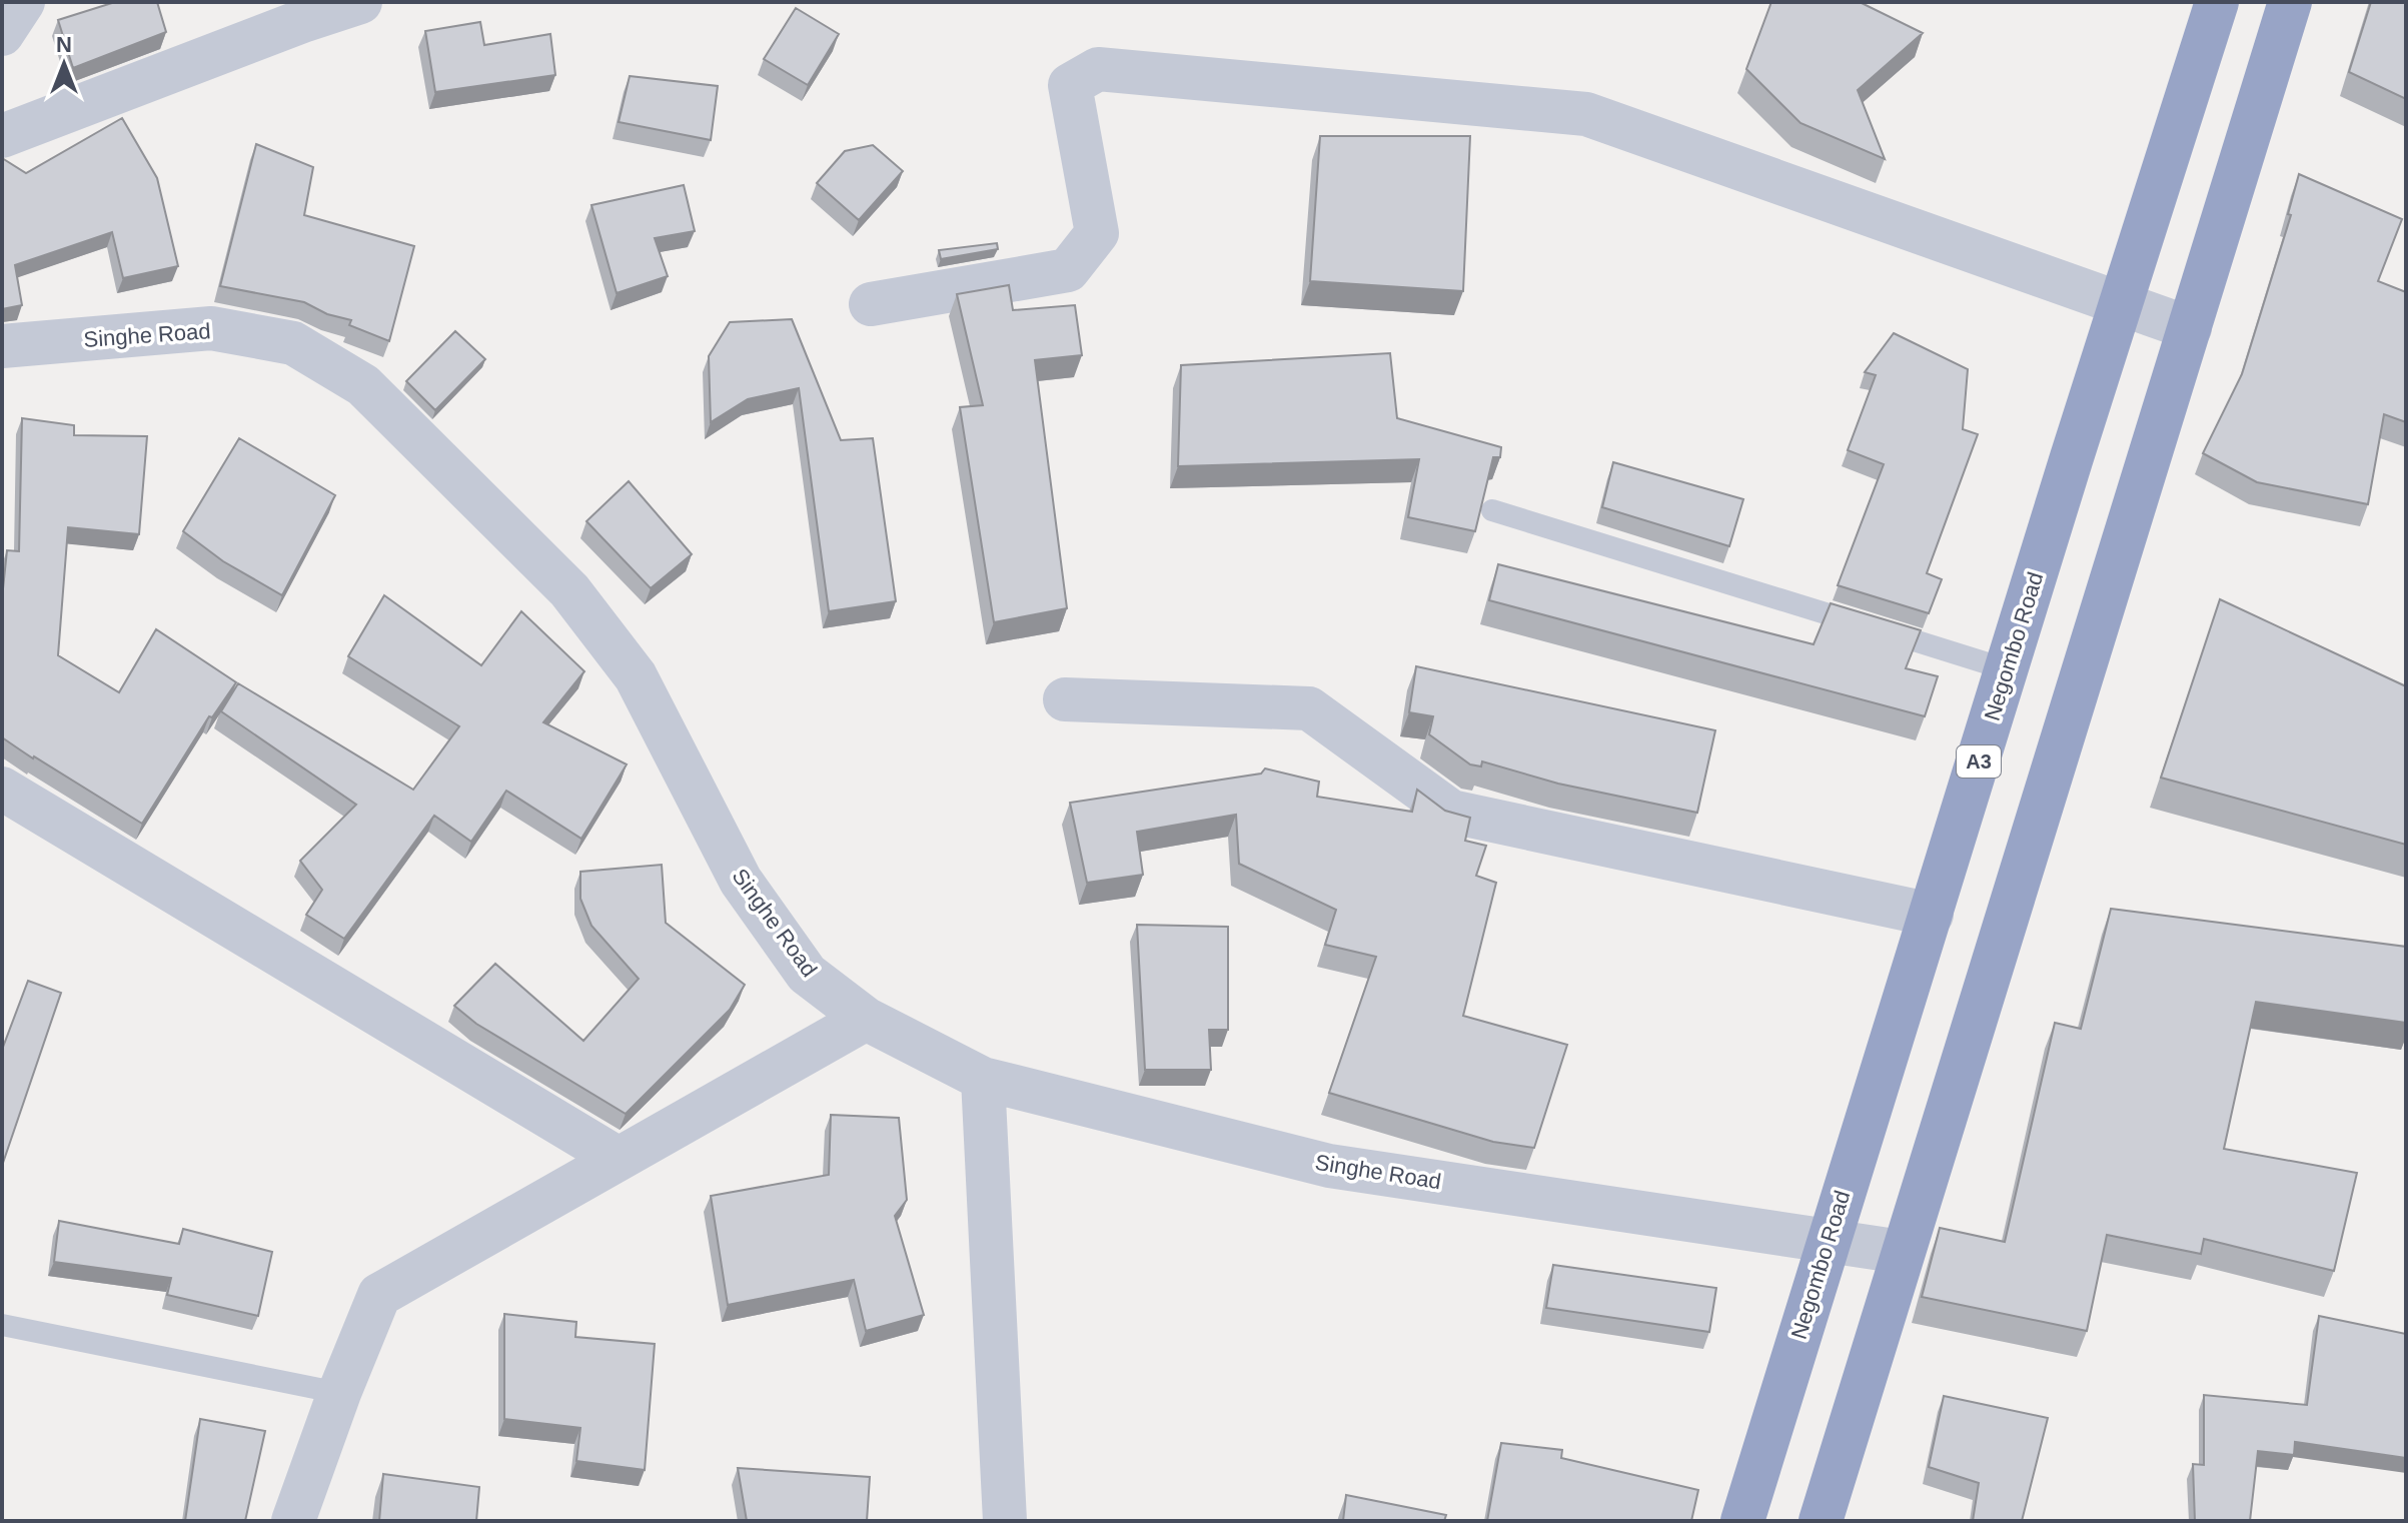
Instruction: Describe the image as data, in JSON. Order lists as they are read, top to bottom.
{
  "streets": {
    "highway": ["Negombo Road", "A3"],
    "street": ["Singhe Road"]
  },
  "crossings": [
    ["Singhe Road", "Negombo Road"]
  ],
  "north": "top"
}
